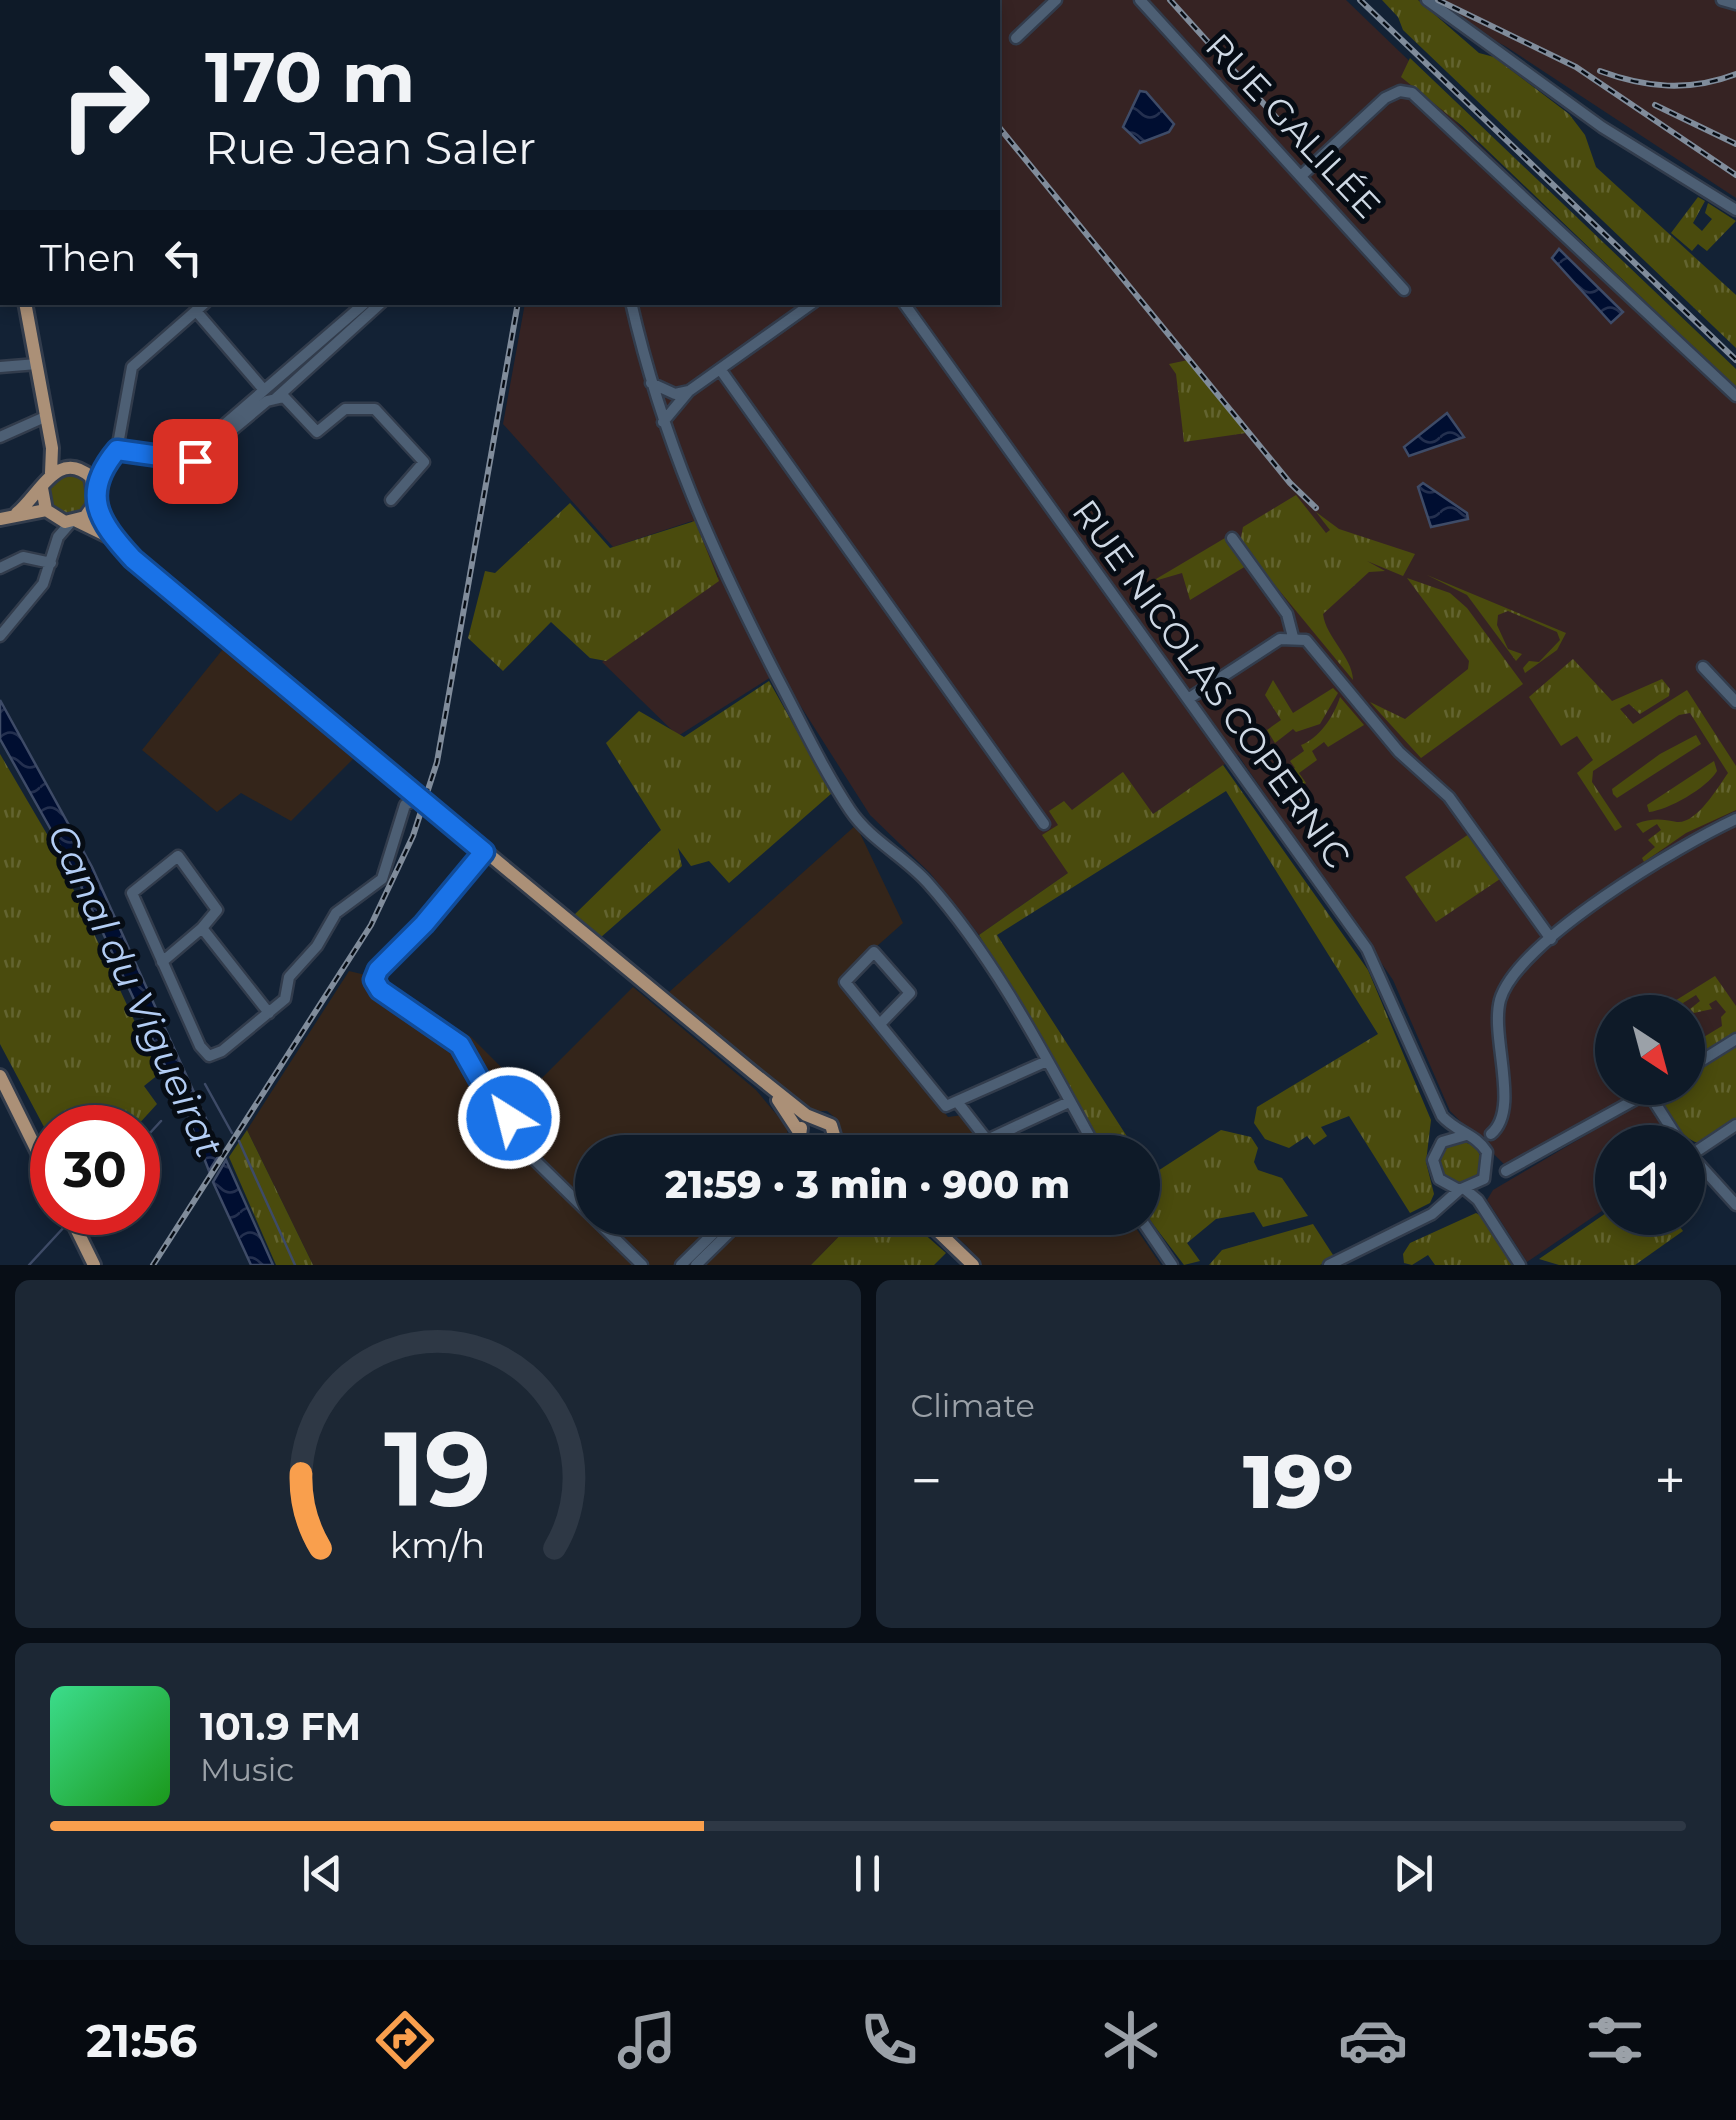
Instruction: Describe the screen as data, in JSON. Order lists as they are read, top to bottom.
{
  "streets": {
    "street": ["RUE GALILÉE", "RUE NICOLAS COPERNIC"]
  },
  "water": ["Canal du Vigueirat"],
  "north": "bottom right",
  "page": {
    "turn": ["170 m", "Rue Jean Saler"],
    "then": "Then",
    "limit": "30",
    "trip": "21:59 · 3 min · 900 m",
    "tile": "Climate",
    "heat": ["−", "19°", "+"],
    "song": ["101.9 FM", "Music"],
    "tabs": "21:56",
    "gauge": ["19", "km/h"]
  }
}
